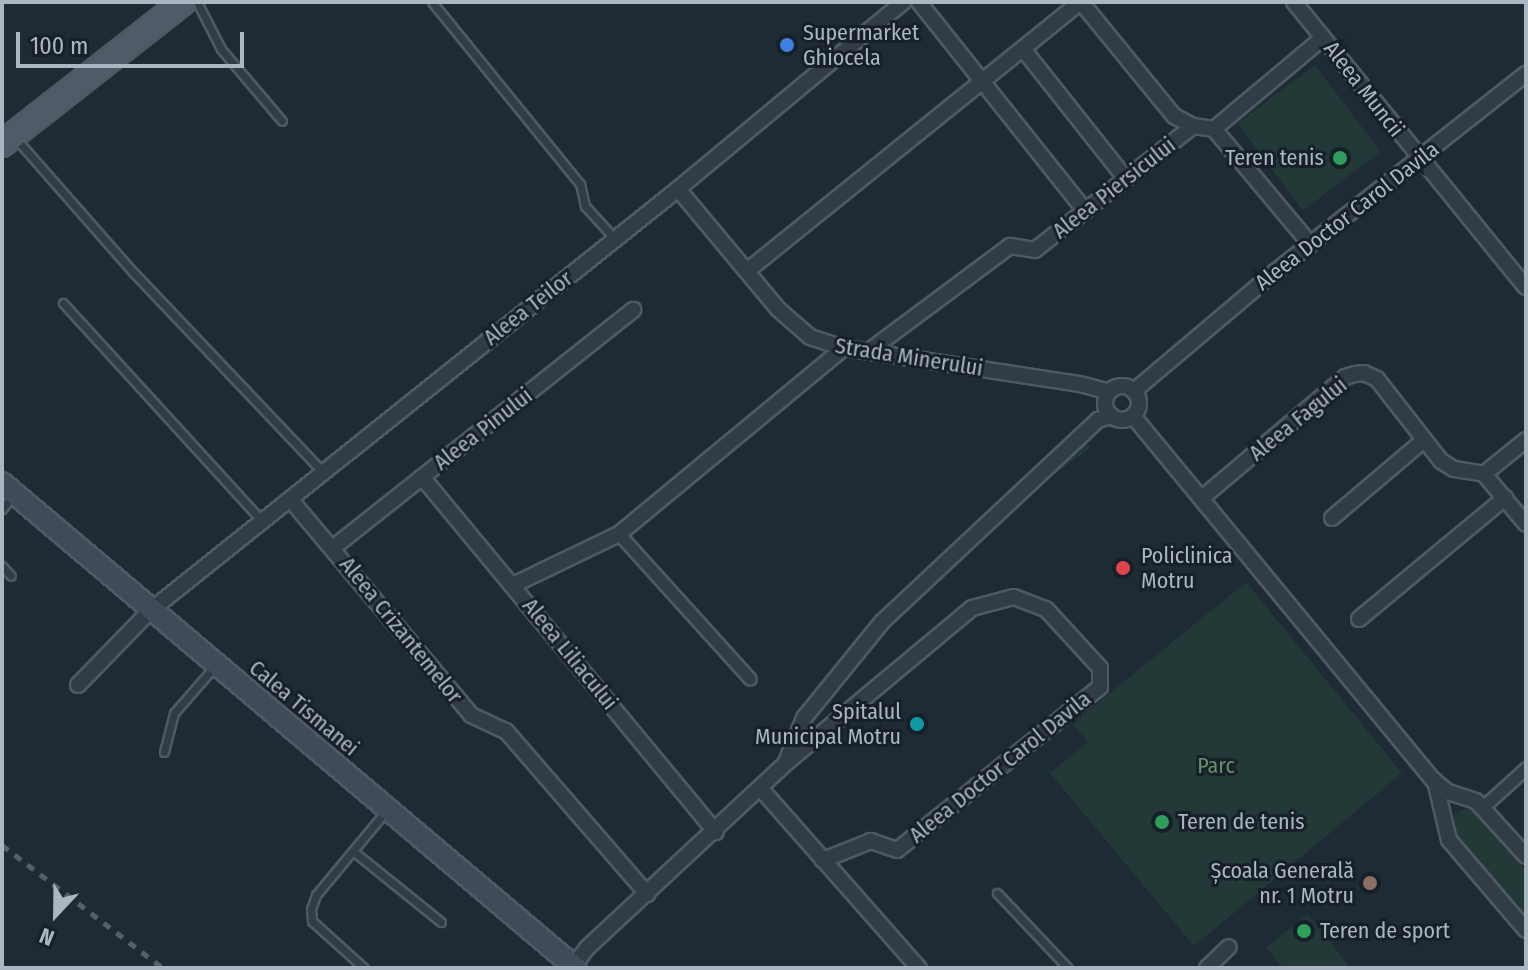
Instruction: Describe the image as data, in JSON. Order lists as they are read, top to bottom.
{
  "streets": {
    "main road": ["Calea Tismanei"],
    "street": [
      "Aleea Muncii",
      "Aleea Piersicului",
      "Aleea Doctor Carol Davila",
      "Aleea Teilor",
      "Strada Minerului",
      "Aleea Fagului",
      "Aleea Pinului",
      "Aleea Crizantemelor",
      "Aleea Liliacului"
    ]
  },
  "crossings": [
    ["Aleea Muncii", "Aleea Doctor Carol Davila"],
    ["Aleea Piersicului", "Strada Minerului"],
    ["Aleea Doctor Carol Davila", "Strada Minerului"],
    ["Aleea Doctor Carol Davila", "Aleea Crizantemelor"],
    ["Aleea Doctor Carol Davila", "Aleea Liliacului"],
    ["Aleea Doctor Carol Davila", "Calea Tismanei"],
    ["Aleea Teilor", "Strada Minerului"],
    ["Aleea Teilor", "Aleea Crizantemelor"],
    ["Aleea Teilor", "Calea Tismanei"],
    ["Aleea Pinului", "Aleea Crizantemelor"],
    ["Aleea Pinului", "Aleea Liliacului"]
  ],
  "parks": ["Parc"],
  "places": [
    "Supermarket Ghiocela",
    "Teren tenis",
    "Policlinica Motru",
    "Spitalul Municipal Motru",
    "Teren de tenis",
    "Școala Generală nr. 1 Motru",
    "Teren de sport"
  ],
  "scale_bar": "100 m",
  "north": "bottom"
}
